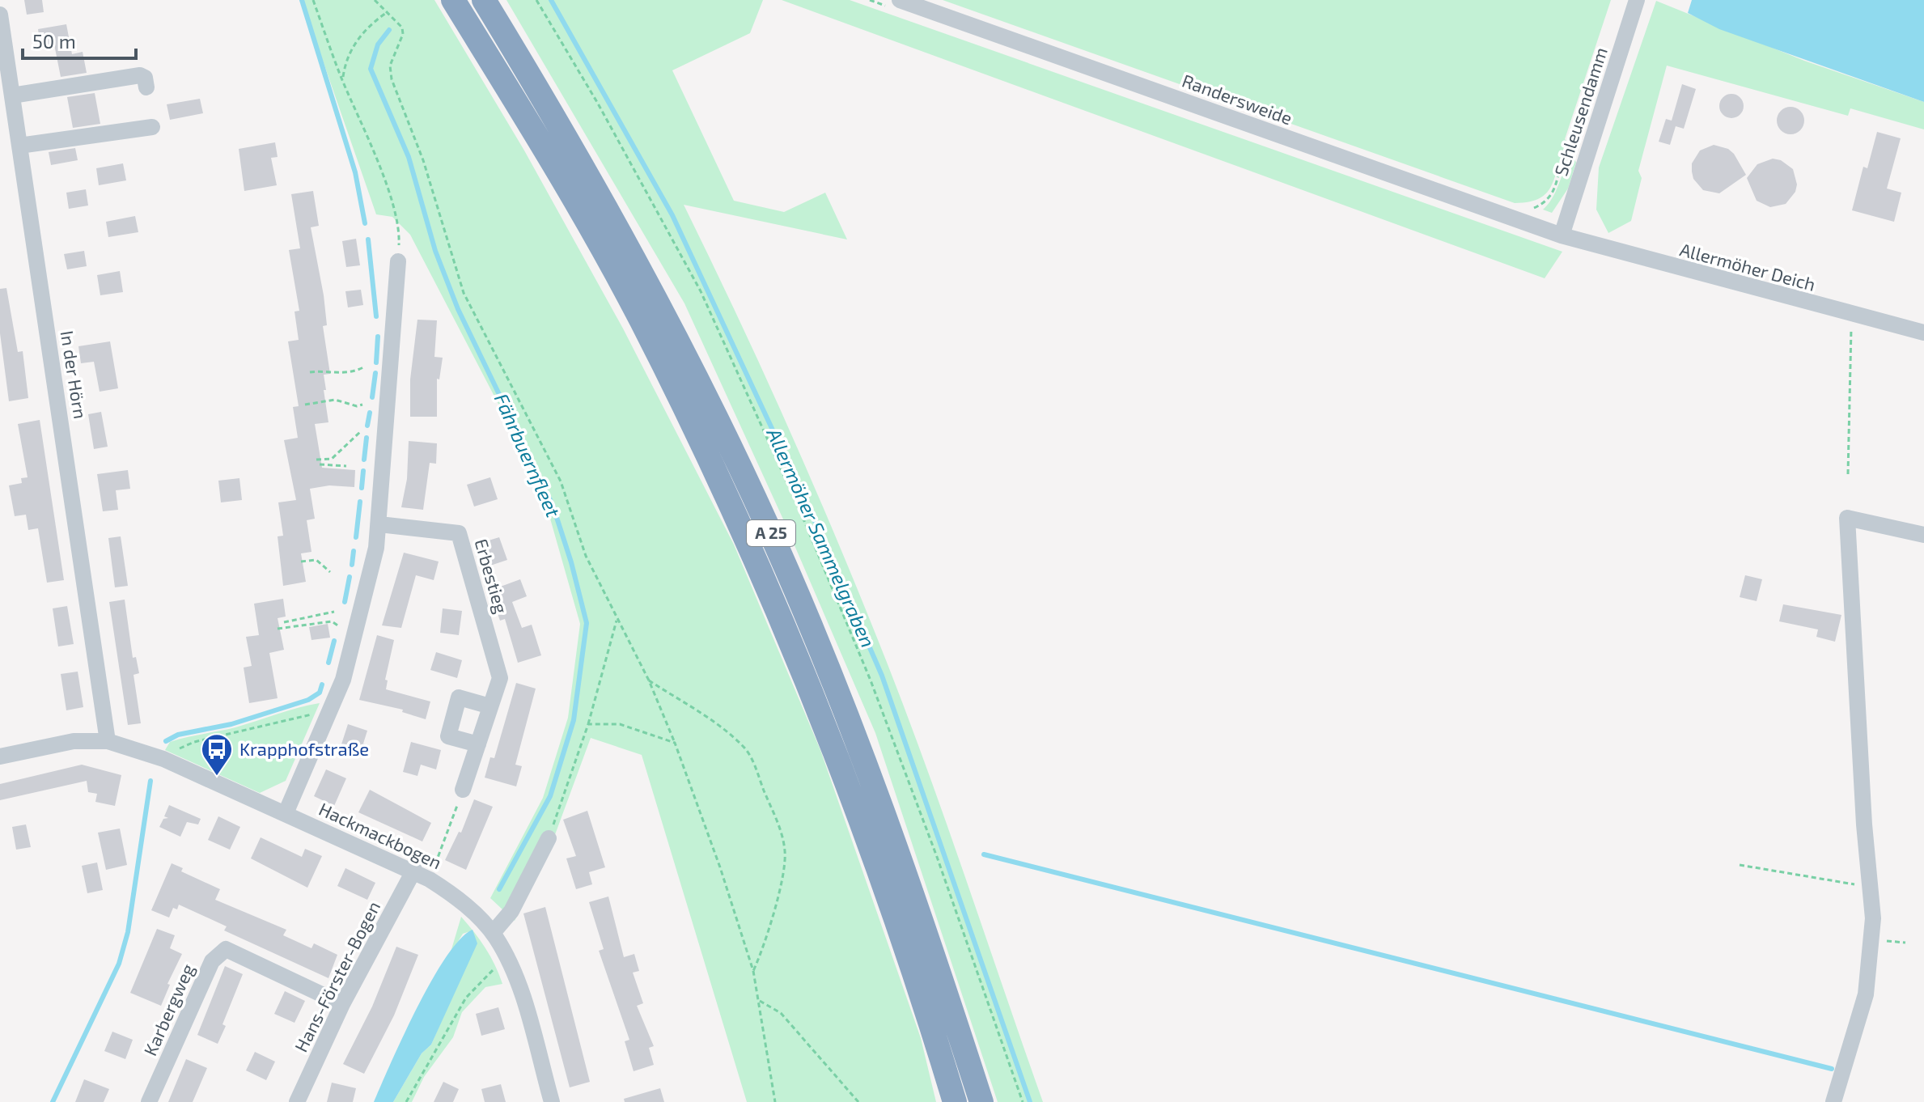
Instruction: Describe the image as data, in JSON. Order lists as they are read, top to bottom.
{
  "streets": {
    "highway": ["A 25"],
    "street": [
      "Randersweide",
      "Schleusendamm",
      "Allermöher Deich",
      "In der Hörn",
      "Erbestieg",
      "Hackmackbogen",
      "Hans-Förster-Bogen",
      "Karbergweg"
    ]
  },
  "crossings": [
    ["Randersweide", "Schleusendamm"],
    ["Randersweide", "Allermöher Deich"],
    ["Schleusendamm", "Allermöher Deich"],
    ["In der Hörn", "Hackmackbogen"],
    ["Hackmackbogen", "Hans-Förster-Bogen"],
    ["Hans-Förster-Bogen", "Karbergweg"]
  ],
  "water": ["Fährbuernfleet", "Allermöher Sammelgraben"],
  "places": {
    "bus stop": ["Krapphofstraße"]
  },
  "scale_bar": "50 m"
}
